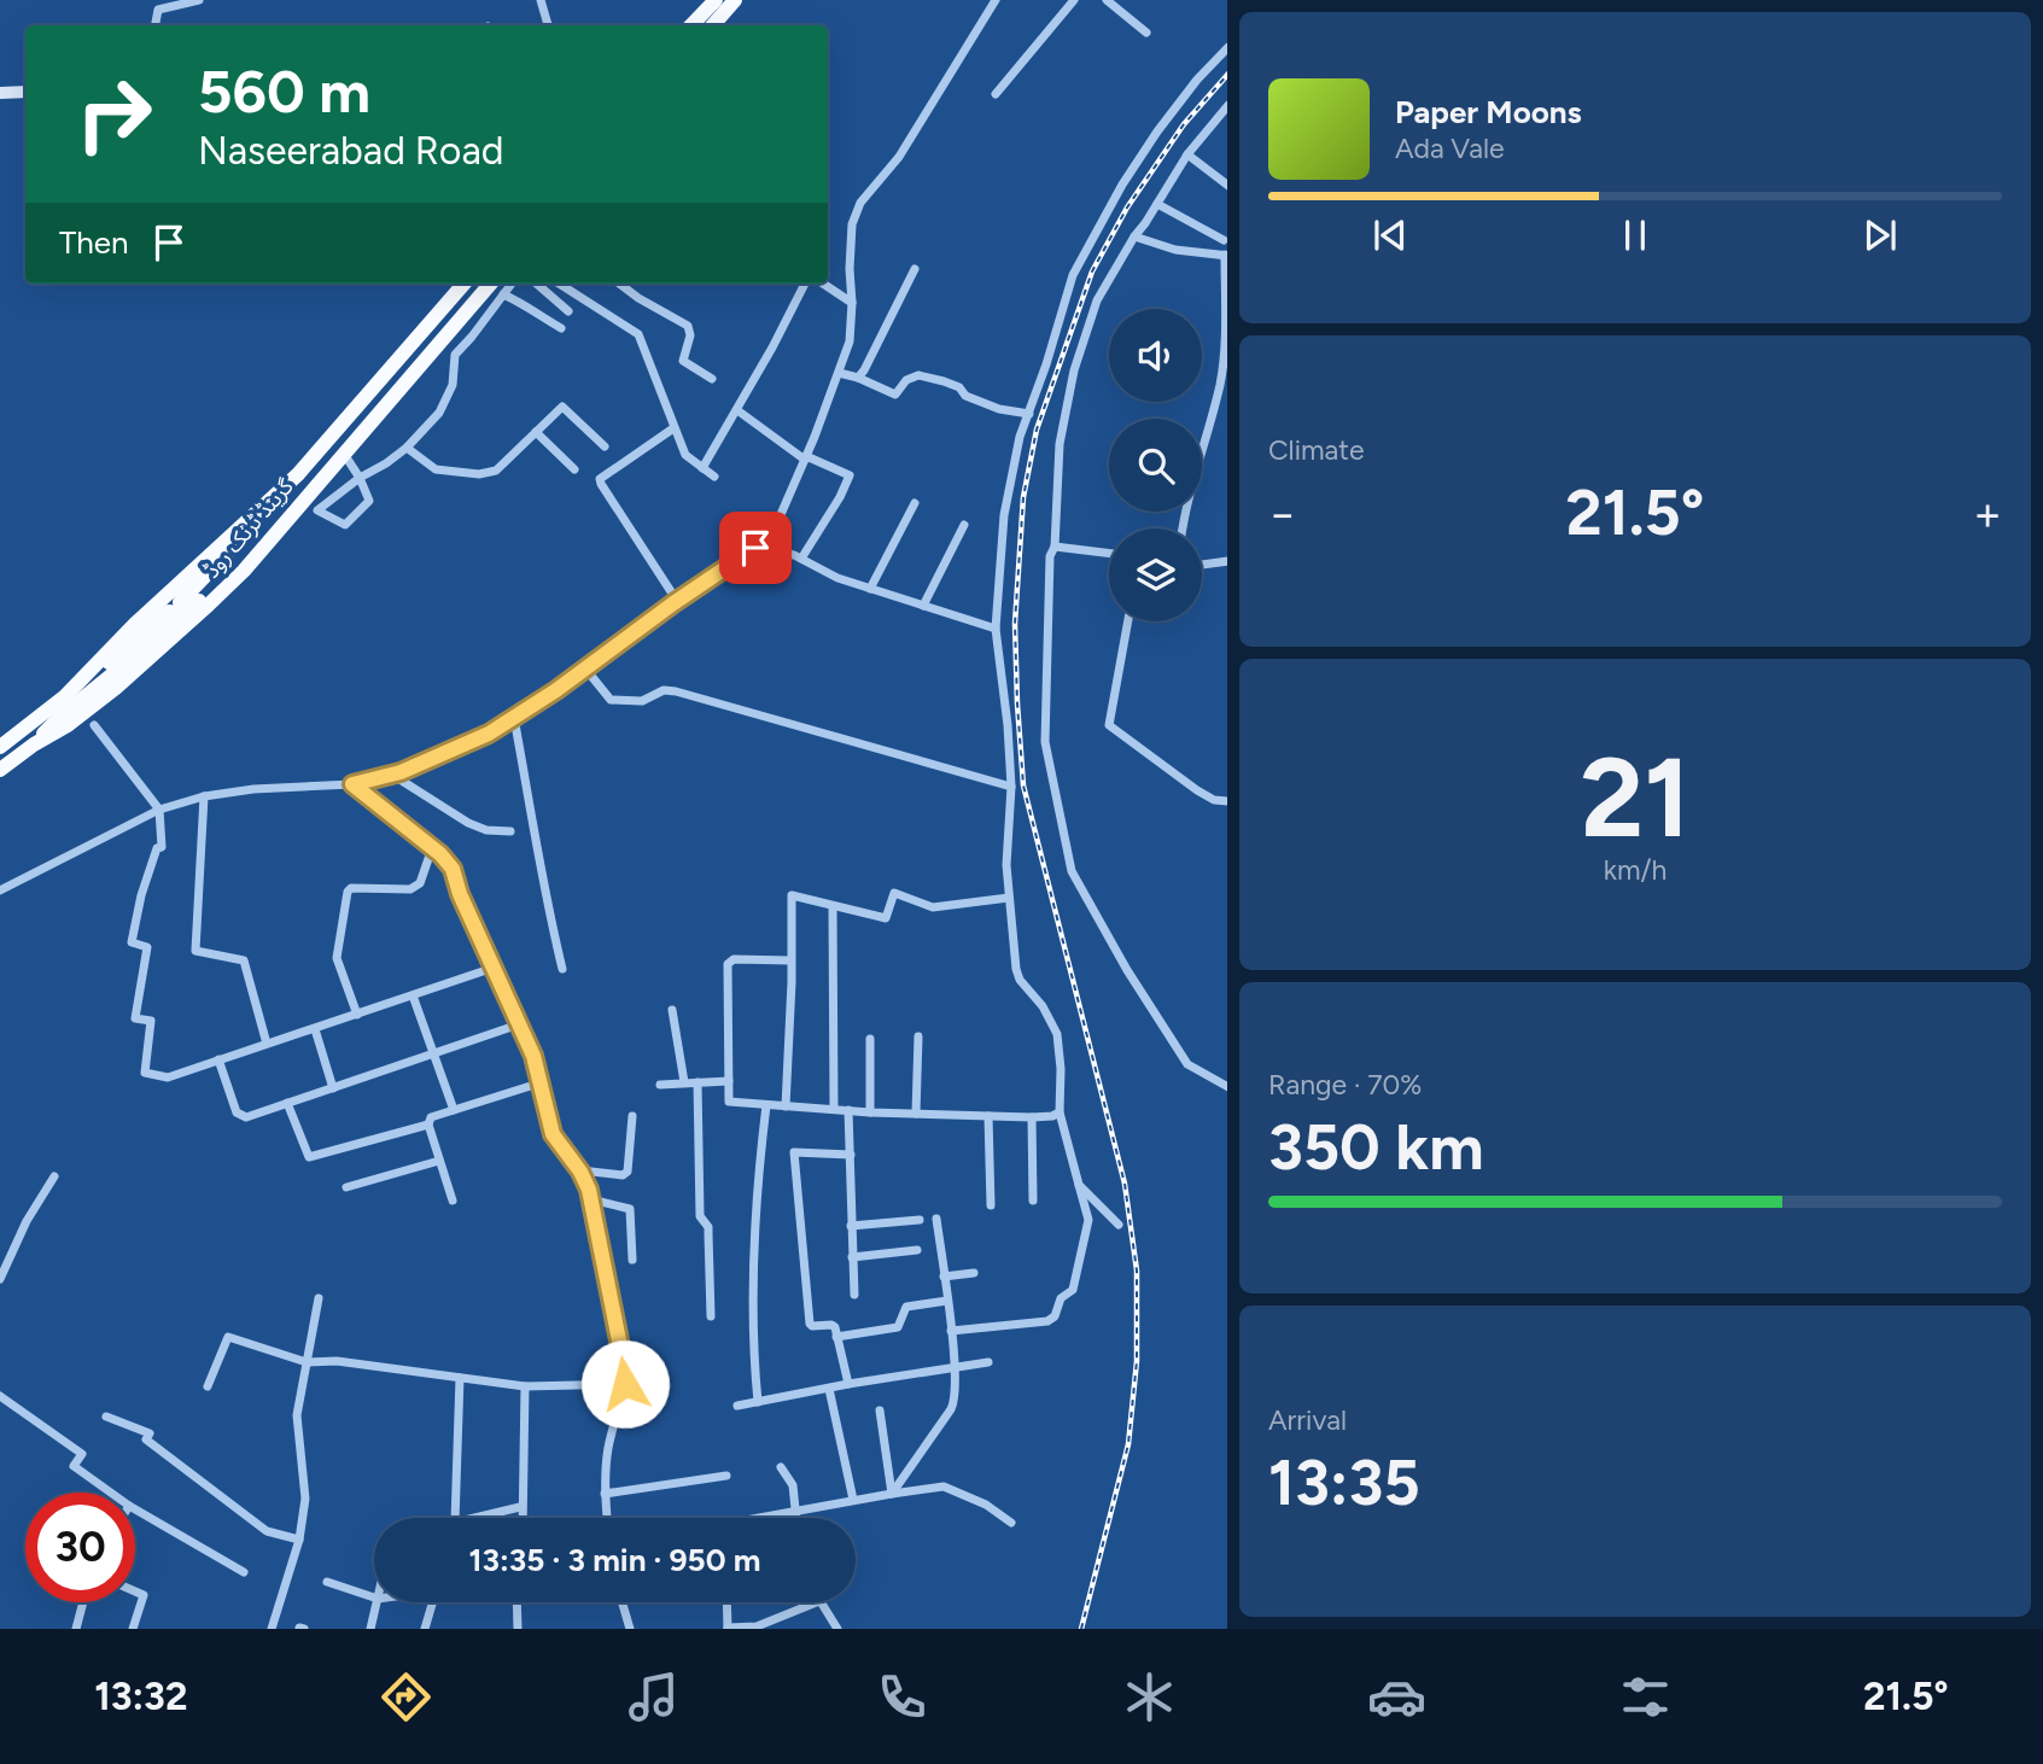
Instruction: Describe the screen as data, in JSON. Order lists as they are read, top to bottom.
{
  "streets": {
    "highway": ["گرینڈ ٹرنک روڈ"]
  },
  "page": {
    "turn": ["560 m", "Naseerabad Road"],
    "song": ["Paper Moons", "Ada Vale"],
    "then": "Then",
    "tile": [
      "Climate",
      ["21", "km/h"],
      ["Range · 70%", "350 km"],
      ["Arrival", "13:35"]
    ],
    "heat": ["−", "21.5°", "+"],
    "limit": "30",
    "trip": "13:35 · 3 min · 950 m",
    "tabs": ["13:32", "21.5°"]
  }
}
